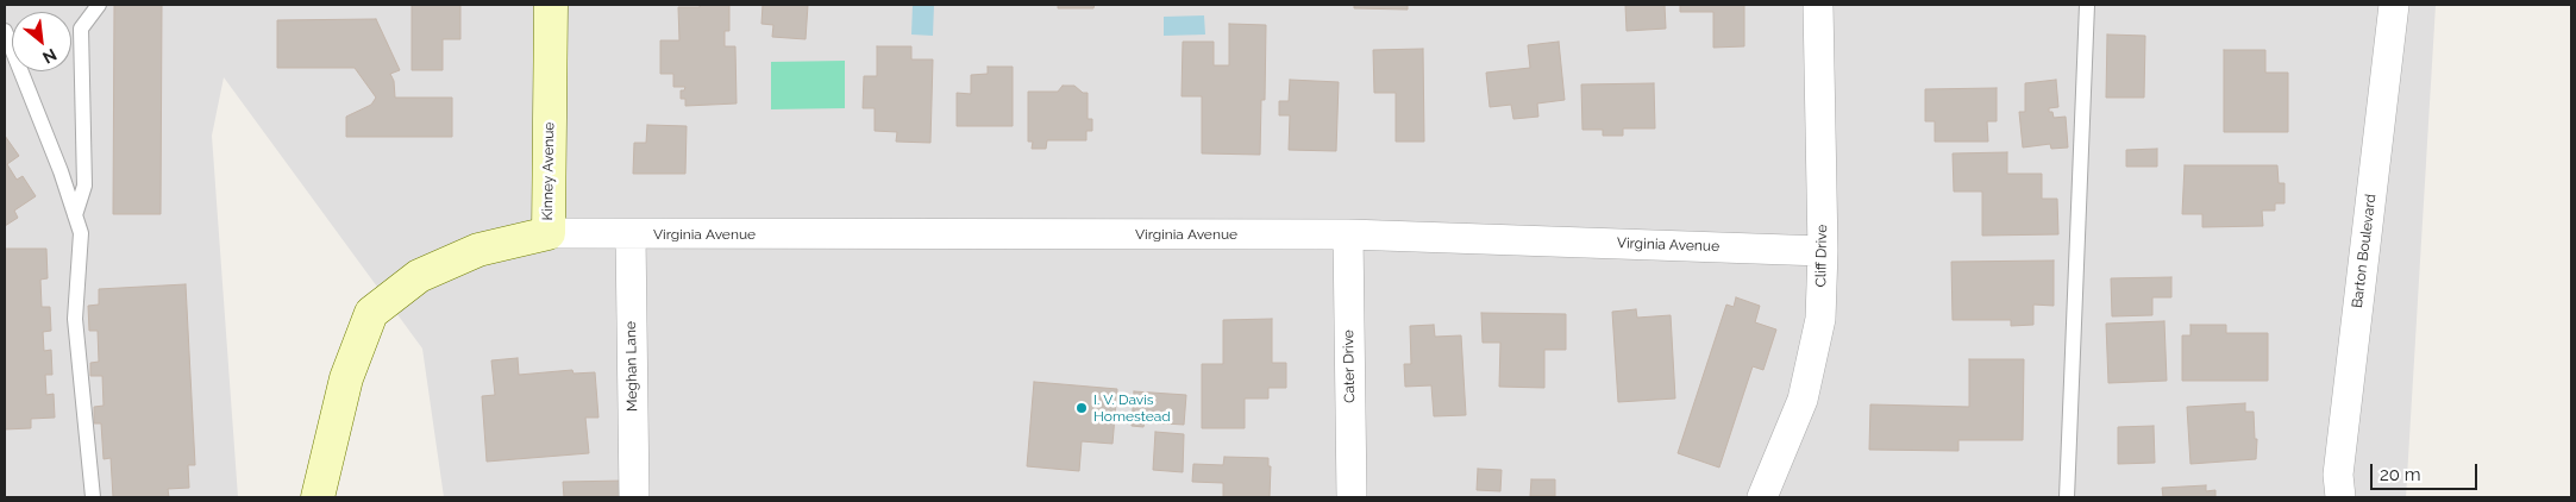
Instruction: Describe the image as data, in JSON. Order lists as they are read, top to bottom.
{
  "streets": {
    "street": [
      "Kinney Avenue",
      "Virginia Avenue",
      "Barton Boulevard",
      "Cliff Drive",
      "Meghan Lane",
      "Cater Drive"
    ]
  },
  "crossings": [
    ["Kinney Avenue", "Virginia Avenue"],
    ["Virginia Avenue", "Cliff Drive"],
    ["Virginia Avenue", "Meghan Lane"],
    ["Virginia Avenue", "Cater Drive"]
  ],
  "places": ["I. V. Davis Homestead"],
  "scale_bar": "20 m",
  "north": "bottom right"
}
